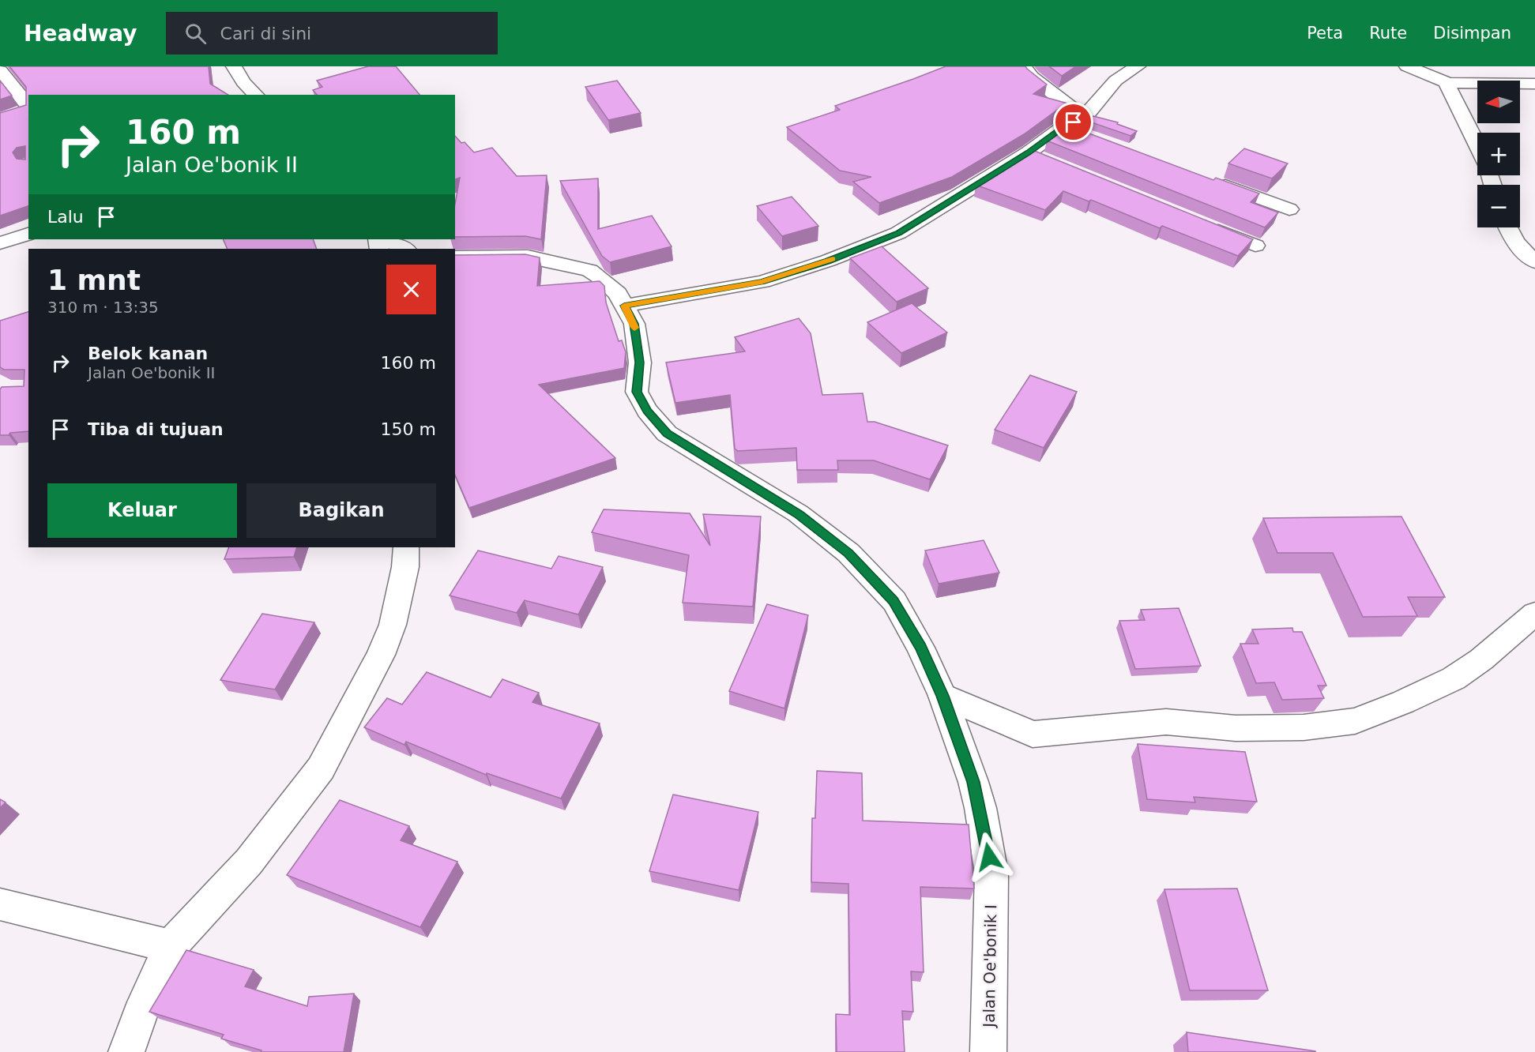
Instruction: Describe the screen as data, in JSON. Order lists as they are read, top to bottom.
{
  "streets": {
    "street": ["Jalan Oe'bonik I"]
  },
  "north": "left",
  "page": {
    "header": "Headway",
    "search": "Cari di sini",
    "nav": ["Peta", "Rute", "Disimpan"],
    "map_buttons": ["+", "−"],
    "turn": ["160 m", "Jalan Oe'bonik II"],
    "then": "Lalu",
    "heading": ["1 mnt", "310 m · 13:35"],
    "list": [
      {
        "name": "Belok kanan",
        "note": "Jalan Oe'bonik II",
        "value": "160 m"
      },
      {
        "name": "Tiba di tujuan",
        "value": "150 m"
      }
    ],
    "buttons": ["Keluar", "Bagikan"]
  }
}
